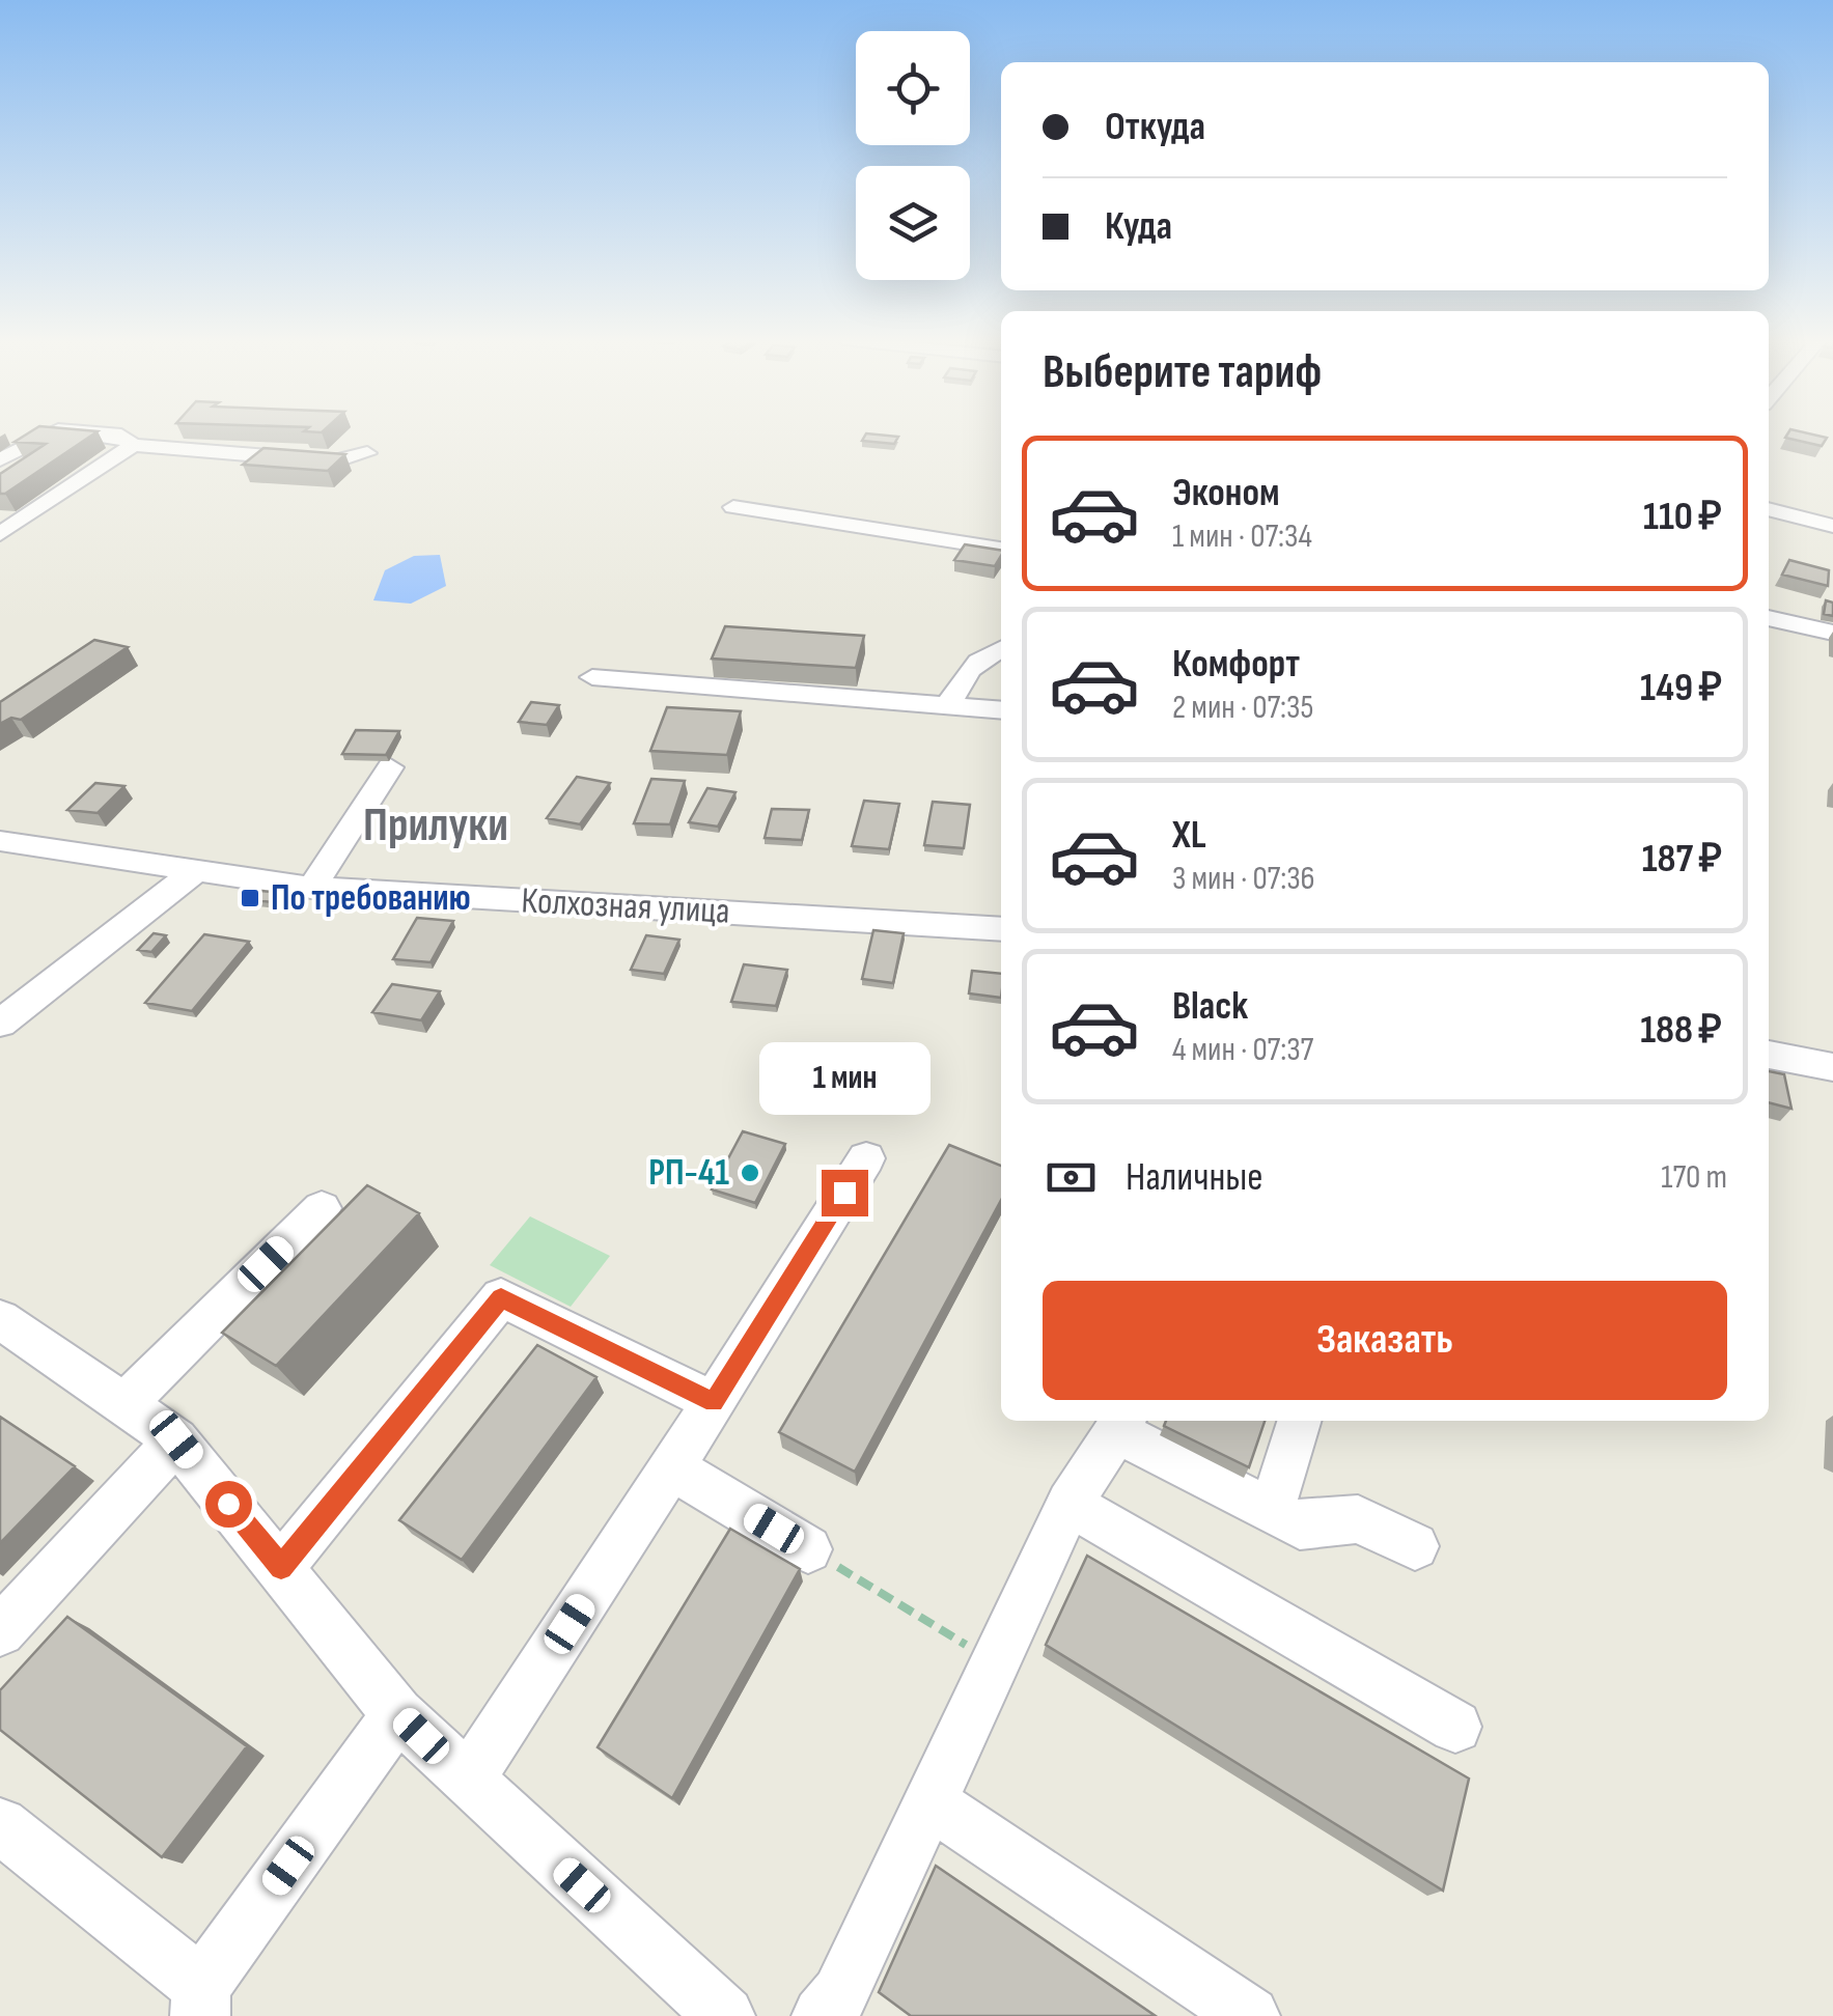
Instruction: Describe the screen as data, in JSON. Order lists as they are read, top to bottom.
{
  "streets": {
    "street": ["Колхозная улица"]
  },
  "districts": ["Прилуки"],
  "places": {
    "transit": ["По требованию"],
    "other": ["РП-41"]
  },
  "page": {
    "banner": ["Откуда", "Куда"],
    "heading": "Выберите тариф",
    "list": [
      {
        "name": "Эконом",
        "note": "1 мин · 07:34",
        "value": "110 ₽"
      },
      {
        "name": "Комфорт",
        "note": "2 мин · 07:35",
        "value": "149 ₽"
      },
      {
        "name": "XL",
        "note": "3 мин · 07:36",
        "value": "187 ₽"
      },
      {
        "name": "Black",
        "note": "4 мин · 07:37",
        "value": "188 ₽"
      }
    ],
    "bubble": "1 мин",
    "pay": ["Наличные", "170 m"],
    "buttons": "Заказать"
  }
}
